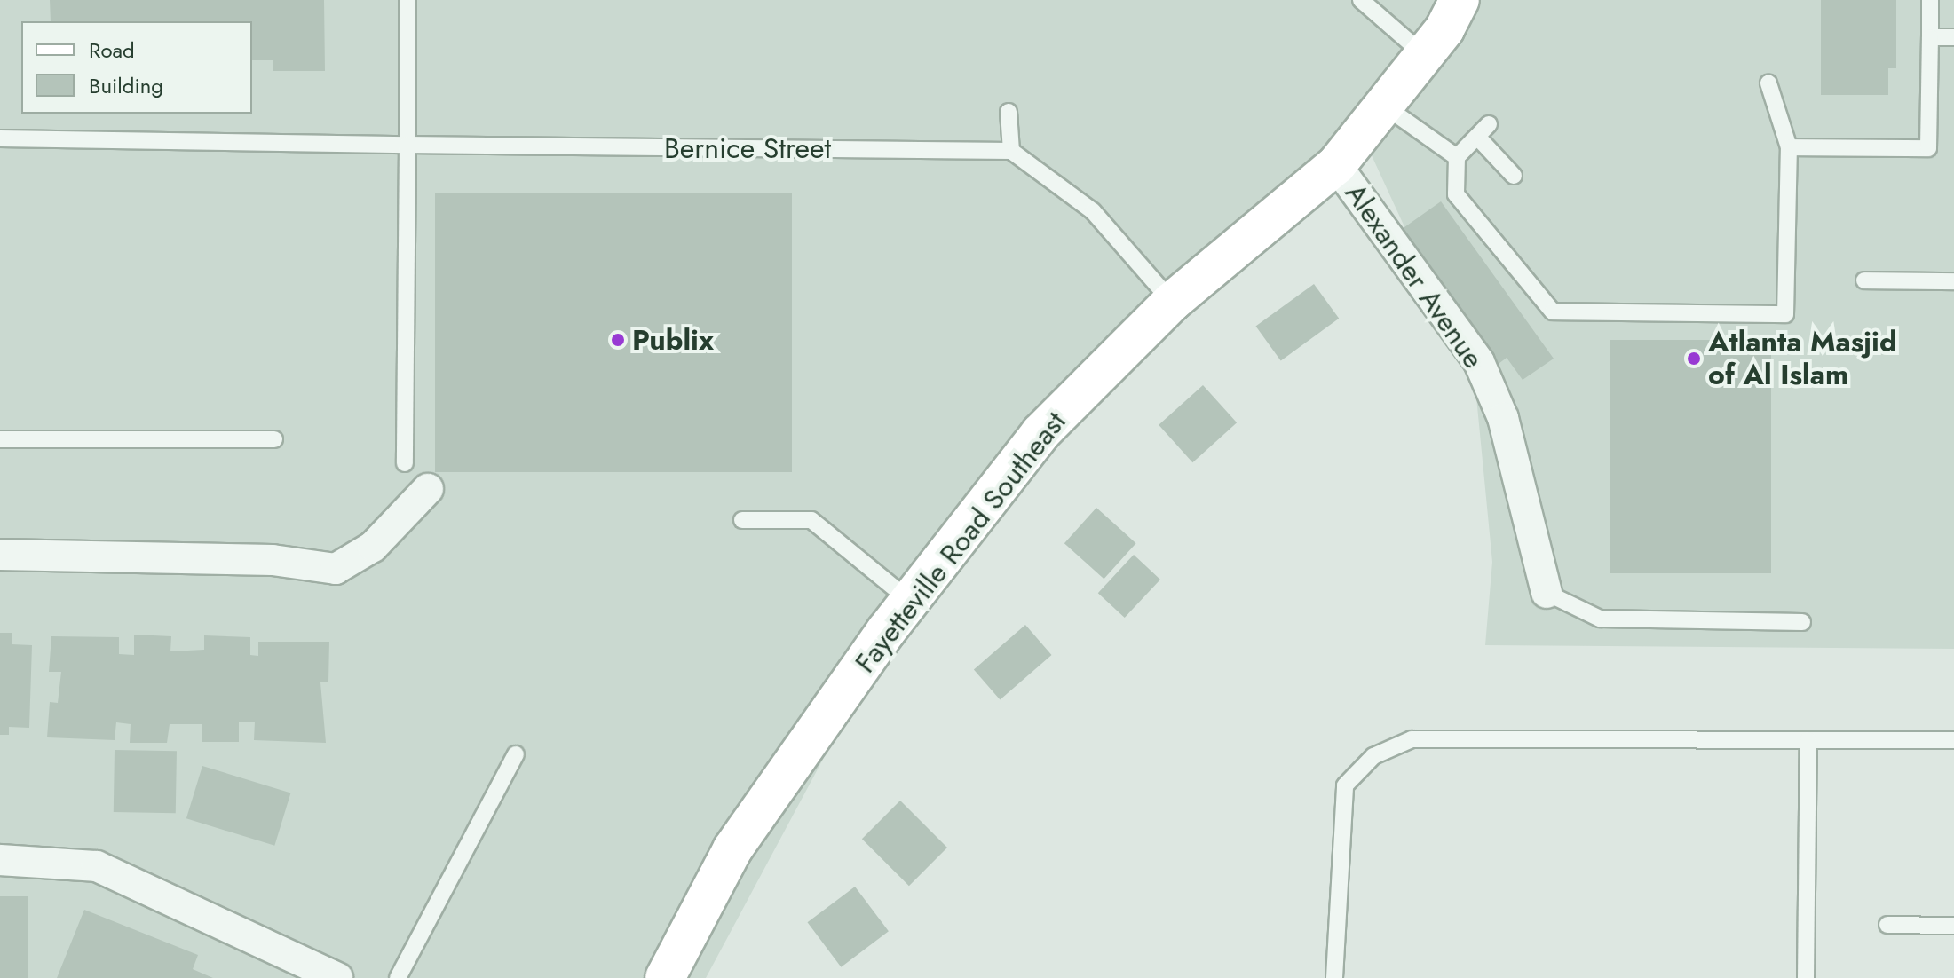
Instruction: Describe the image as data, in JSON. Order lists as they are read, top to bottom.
{
  "streets": {
    "street": ["Alexander Avenue", "Fayetteville Road Southeast"],
    "lane": ["Bernice Street"]
  },
  "crossings": [
    ["Alexander Avenue", "Fayetteville Road Southeast"]
  ],
  "places": ["Publix", "Atlanta Masjid of Al Islam"],
  "legend": ["Road", "Building"]
}
